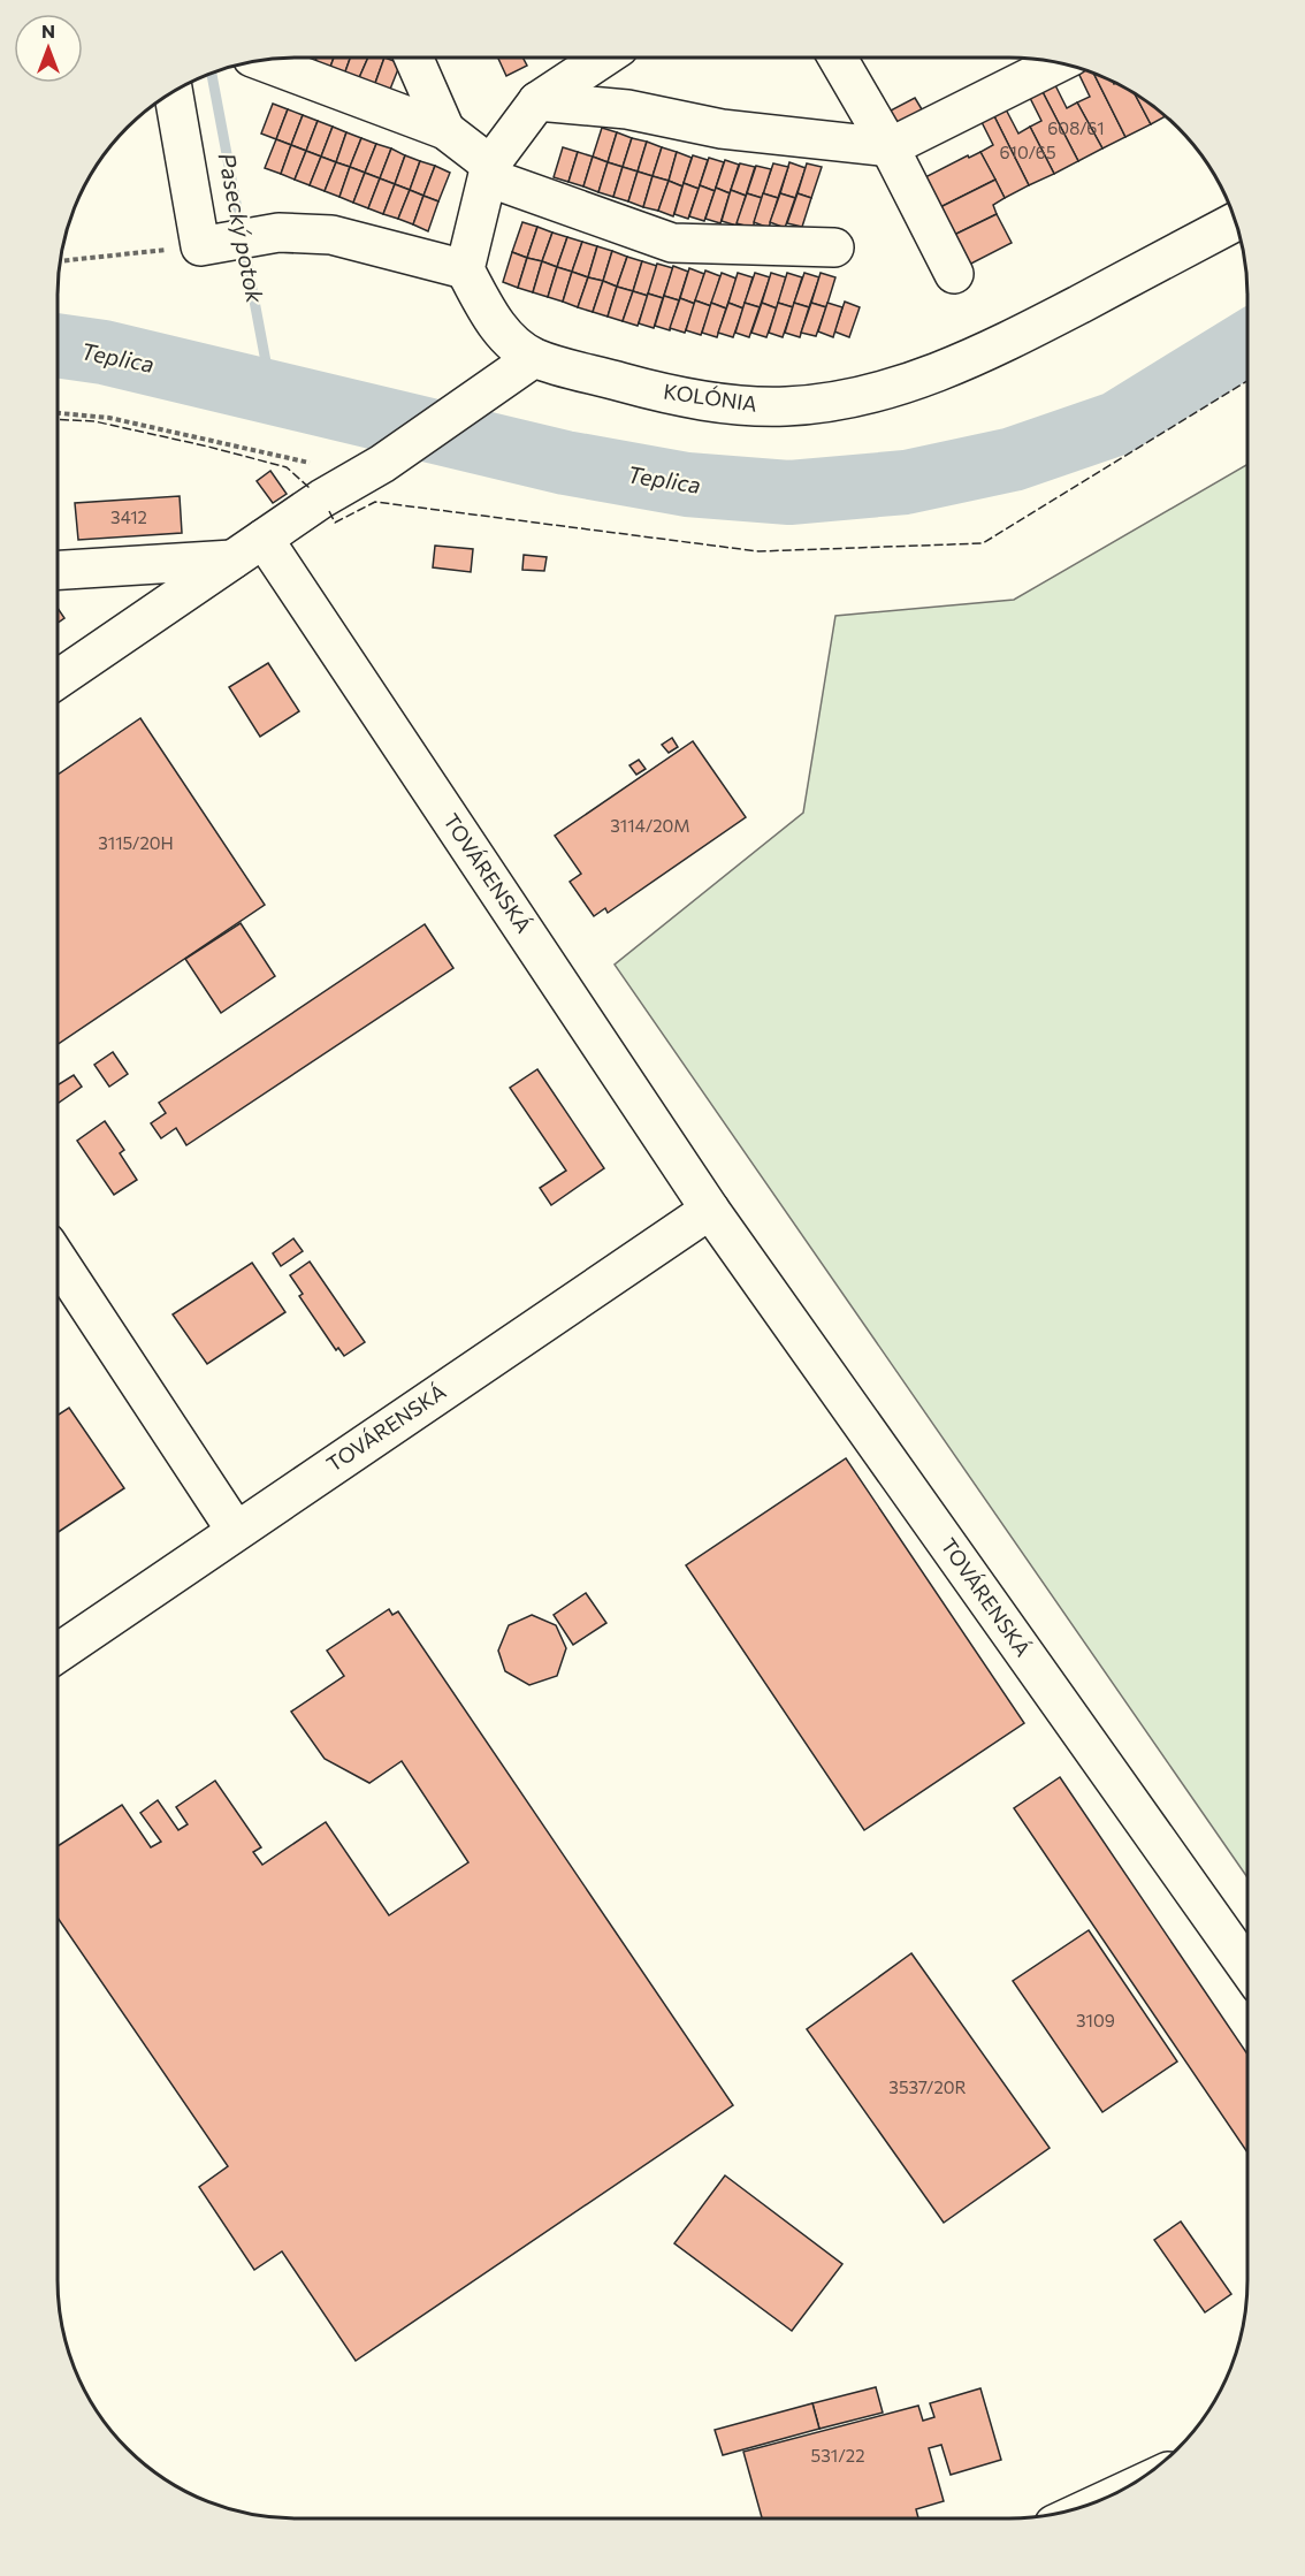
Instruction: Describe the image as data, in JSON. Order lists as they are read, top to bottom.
{
  "streets": {
    "street": ["KOLÓNIA", "TOVÁRENSKÁ"]
  },
  "water": ["Pasecký potok", "Teplica"],
  "house_numbers": [
    "608/61",
    "610/65",
    "3412",
    "3114/20M",
    "3115/20H",
    "3109",
    "3537/20R",
    "531/22"
  ],
  "north": "top"
}
